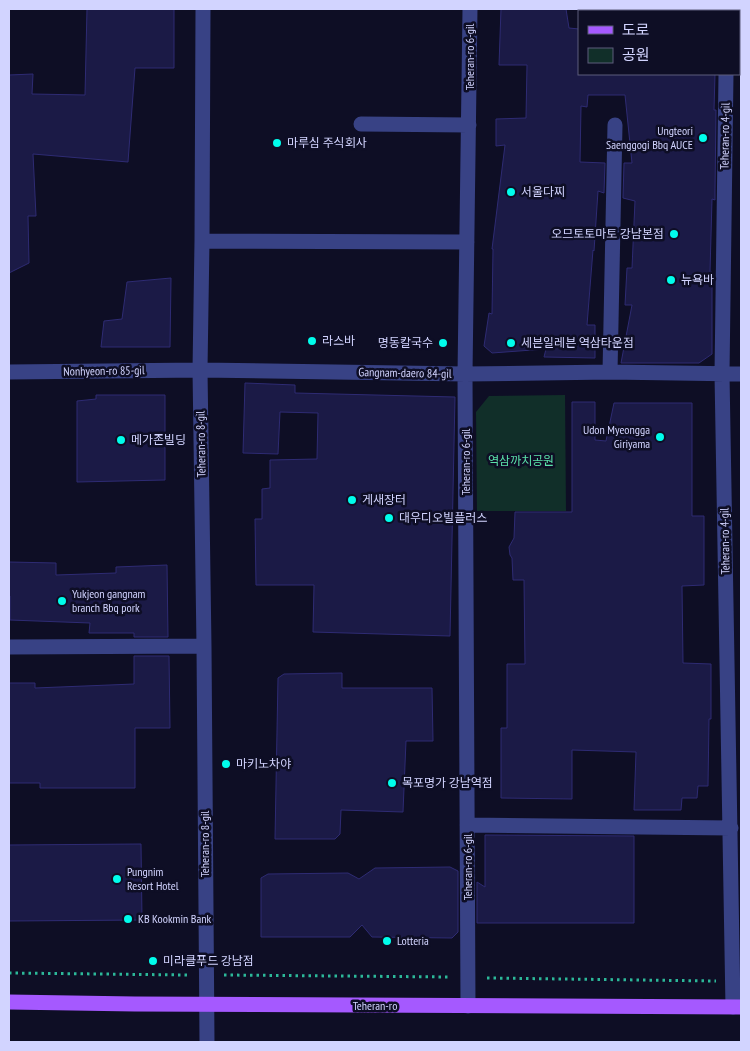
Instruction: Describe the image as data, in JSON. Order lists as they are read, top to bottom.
{
  "streets": {
    "main road": ["Teheran-ro"],
    "street": [
      "Teheran-ro 6-gil",
      "Teheran-ro 4-gil",
      "Nonhyeon-ro 85-gil",
      "Gangnam-daero 84-gil",
      "Teheran-ro 8-gil"
    ]
  },
  "crossings": [
    ["Teheran-ro 6-gil", "Gangnam-daero 84-gil"],
    ["Teheran-ro 6-gil", "Teheran-ro"],
    ["Teheran-ro 4-gil", "Gangnam-daero 84-gil"],
    ["Teheran-ro 4-gil", "Teheran-ro"],
    ["Nonhyeon-ro 85-gil", "Gangnam-daero 84-gil"],
    ["Nonhyeon-ro 85-gil", "Teheran-ro 8-gil"],
    ["Gangnam-daero 84-gil", "Teheran-ro 8-gil"],
    ["Teheran-ro 8-gil", "Teheran-ro"]
  ],
  "parks": ["역삼까치공원"],
  "places": [
    "Ungteori Saenggogi Bbq AUCE",
    "마루심 주식회사",
    "서울다찌",
    "오므토토마토 강남본점",
    "뉴욕바",
    "라스바",
    "명동칼국수",
    "세븐일레븐 역삼타운점",
    "Udon Myeongga Giriyama",
    "메가존빌딩",
    "게새장터",
    "대우디오빌플러스",
    "Yukjeon gangnam branch Bbq pork",
    "마키노차야",
    "목포명가 강남역점",
    "Pungnim Resort Hotel",
    "KB Kookmin Bank",
    "Lotteria",
    "미라클푸드 강남점"
  ],
  "legend": ["도로", "공원"]
}
